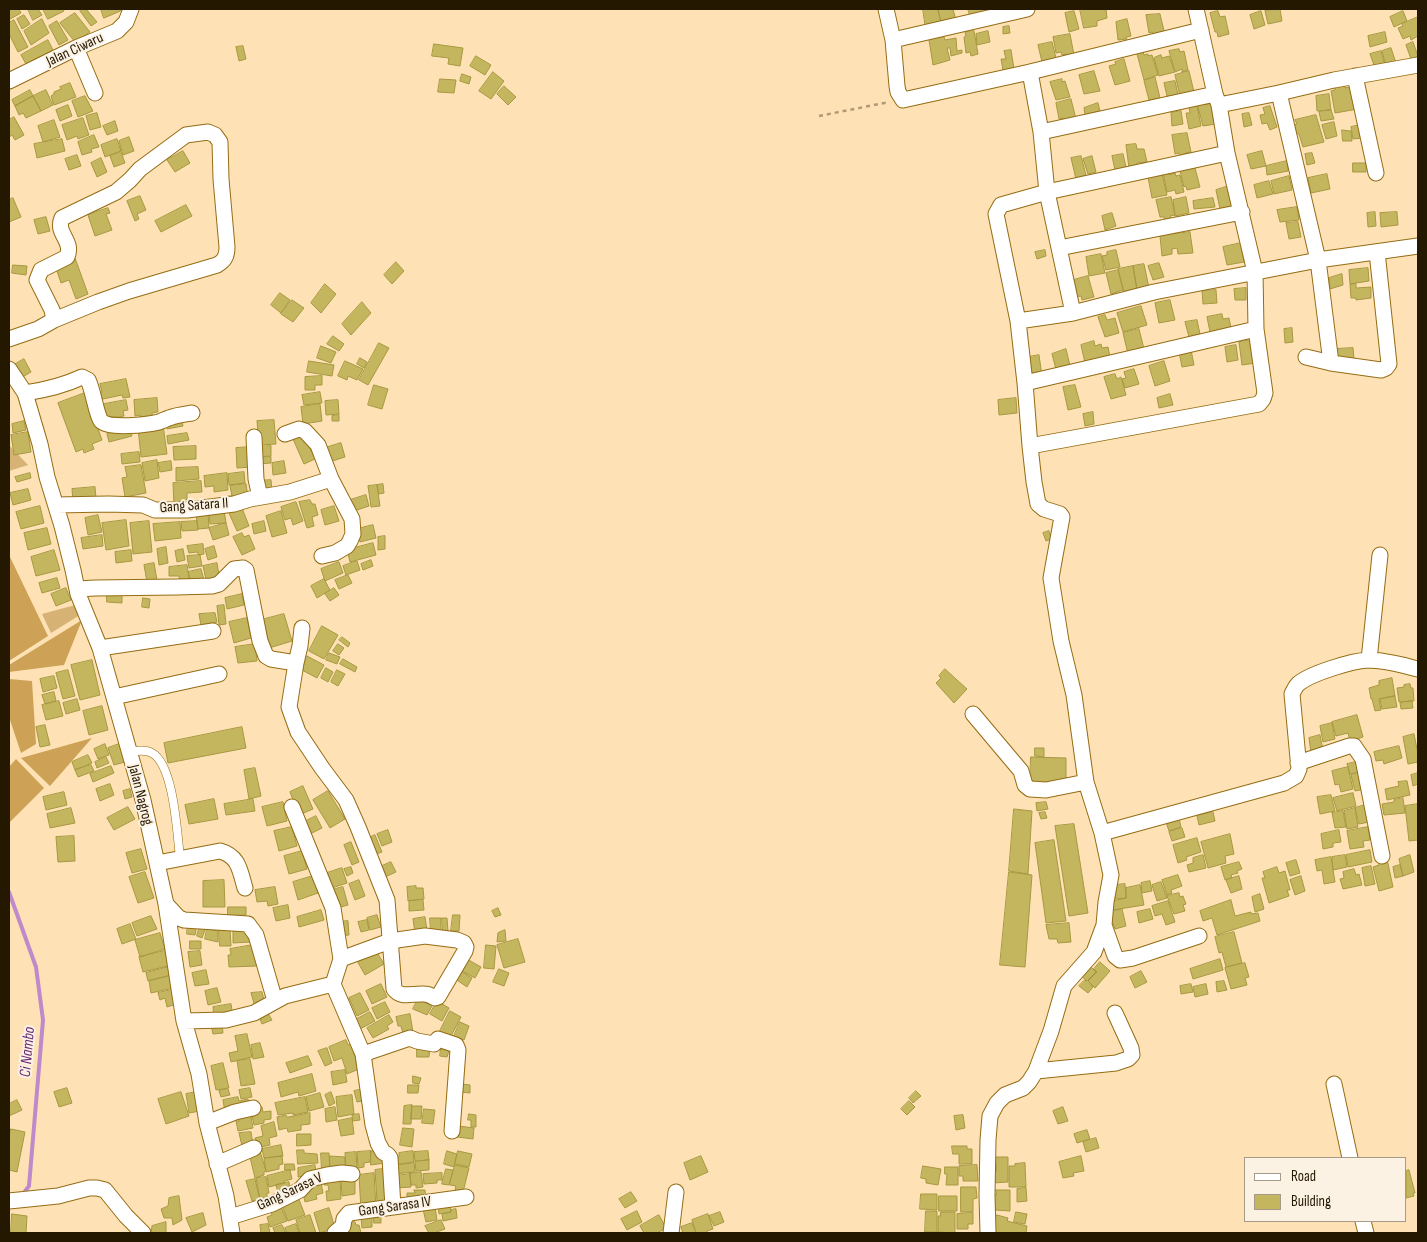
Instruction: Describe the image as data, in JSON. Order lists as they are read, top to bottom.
{
  "streets": {
    "street": [
      "Jalan Ciwaru",
      "Gang Satara II",
      "Jalan Nagrog",
      "Gang Sarasa V",
      "Gang Sarasa IV"
    ]
  },
  "crossings": [
    ["Gang Satara II", "Jalan Nagrog"],
    ["Jalan Nagrog", "Gang Sarasa V"]
  ],
  "water": ["Ci Nambo"],
  "legend": ["Road", "Building"]
}
